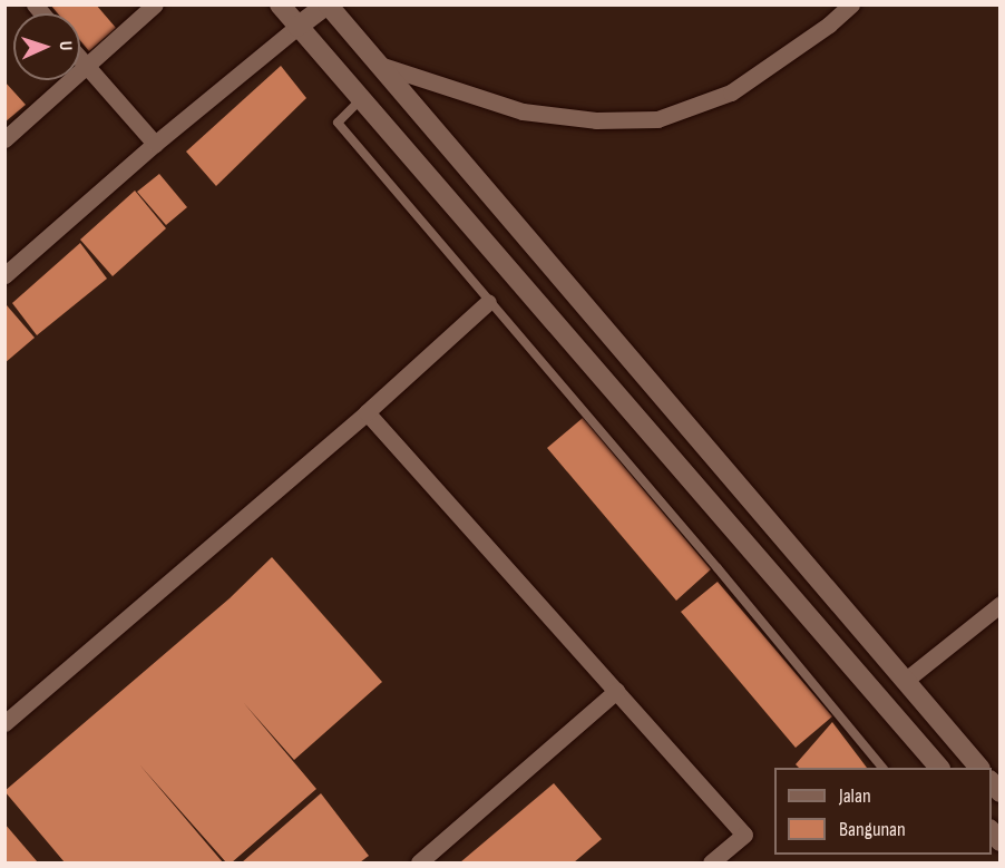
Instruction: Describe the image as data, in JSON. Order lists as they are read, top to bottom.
{
  "legend": ["Jalan", "Bangunan"],
  "north": "right"
}
